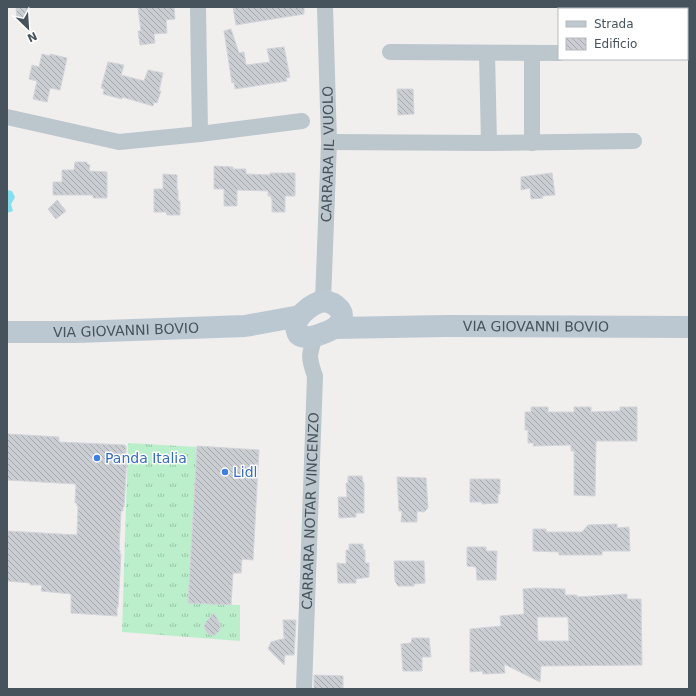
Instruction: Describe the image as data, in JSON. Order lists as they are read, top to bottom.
{
  "streets": {
    "main road": ["VIA GIOVANNI BOVIO"],
    "street": ["CARRARA IL VUOLO", "CARRARA NOTAR VINCENZO"]
  },
  "crossings": [
    ["CARRARA IL VUOLO", "VIA GIOVANNI BOVIO"],
    ["CARRARA IL VUOLO", "CARRARA NOTAR VINCENZO"],
    ["VIA GIOVANNI BOVIO", "CARRARA NOTAR VINCENZO"]
  ],
  "places": ["Panda Italia", "Lidl"],
  "legend": ["Strada", "Edificio"],
  "north": "bottom right"
}
